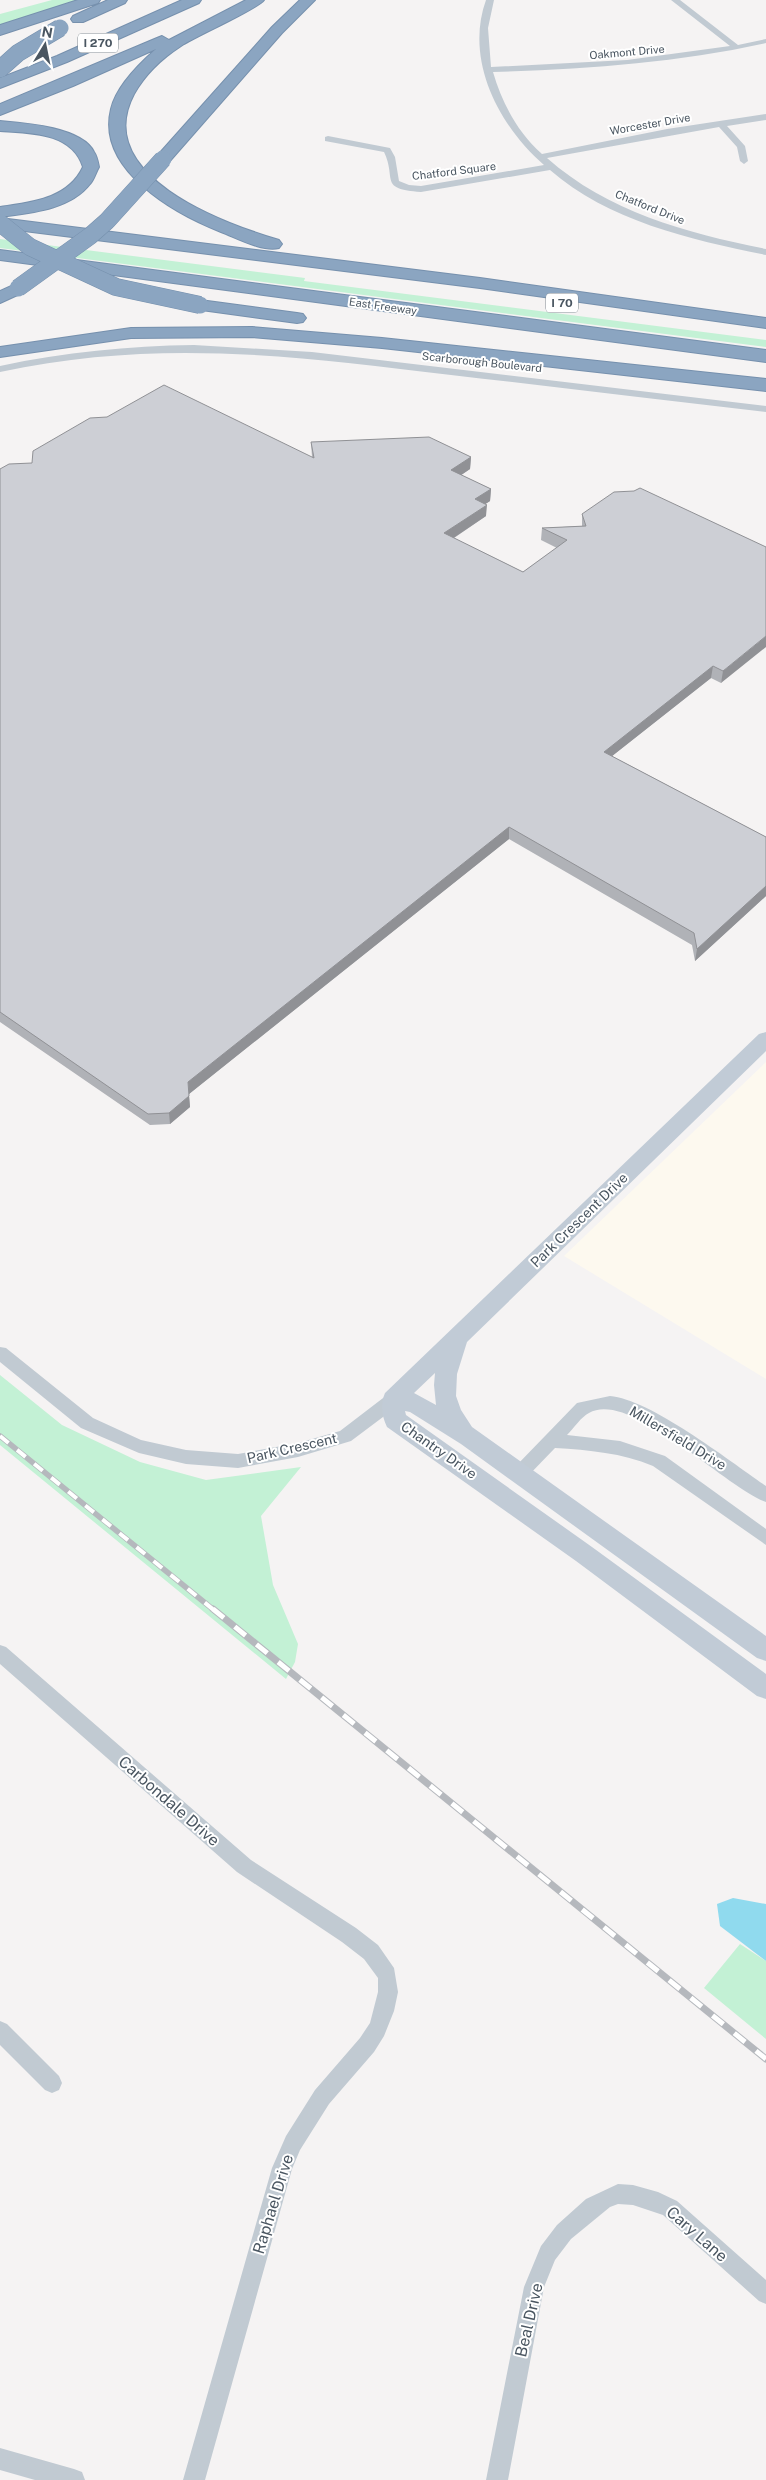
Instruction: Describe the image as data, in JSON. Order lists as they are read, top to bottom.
{
  "streets": {
    "highway": ["I 270", "I 70", "East Freeway"],
    "street": [
      "Oakmont Drive",
      "Worcester Drive",
      "Chatford Square",
      "Chatford Drive",
      "Scarborough Boulevard",
      "Park Crescent Drive",
      "Millersfield Drive",
      "Park Crescent",
      "Chantry Drive",
      "Carbondale Drive",
      "Raphael Drive",
      "Cary Lane",
      "Beal Drive"
    ]
  },
  "crossings": [
    ["Oakmont Drive", "Chatford Drive"],
    ["Worcester Drive", "Chatford Drive"],
    ["Chatford Square", "Chatford Drive"],
    ["Park Crescent Drive", "Park Crescent"],
    ["Park Crescent Drive", "Chantry Drive"],
    ["Millersfield Drive", "Chantry Drive"],
    ["Park Crescent", "Chantry Drive"],
    ["Carbondale Drive", "Raphael Drive"],
    ["Cary Lane", "Beal Drive"]
  ],
  "north": "top"
}
